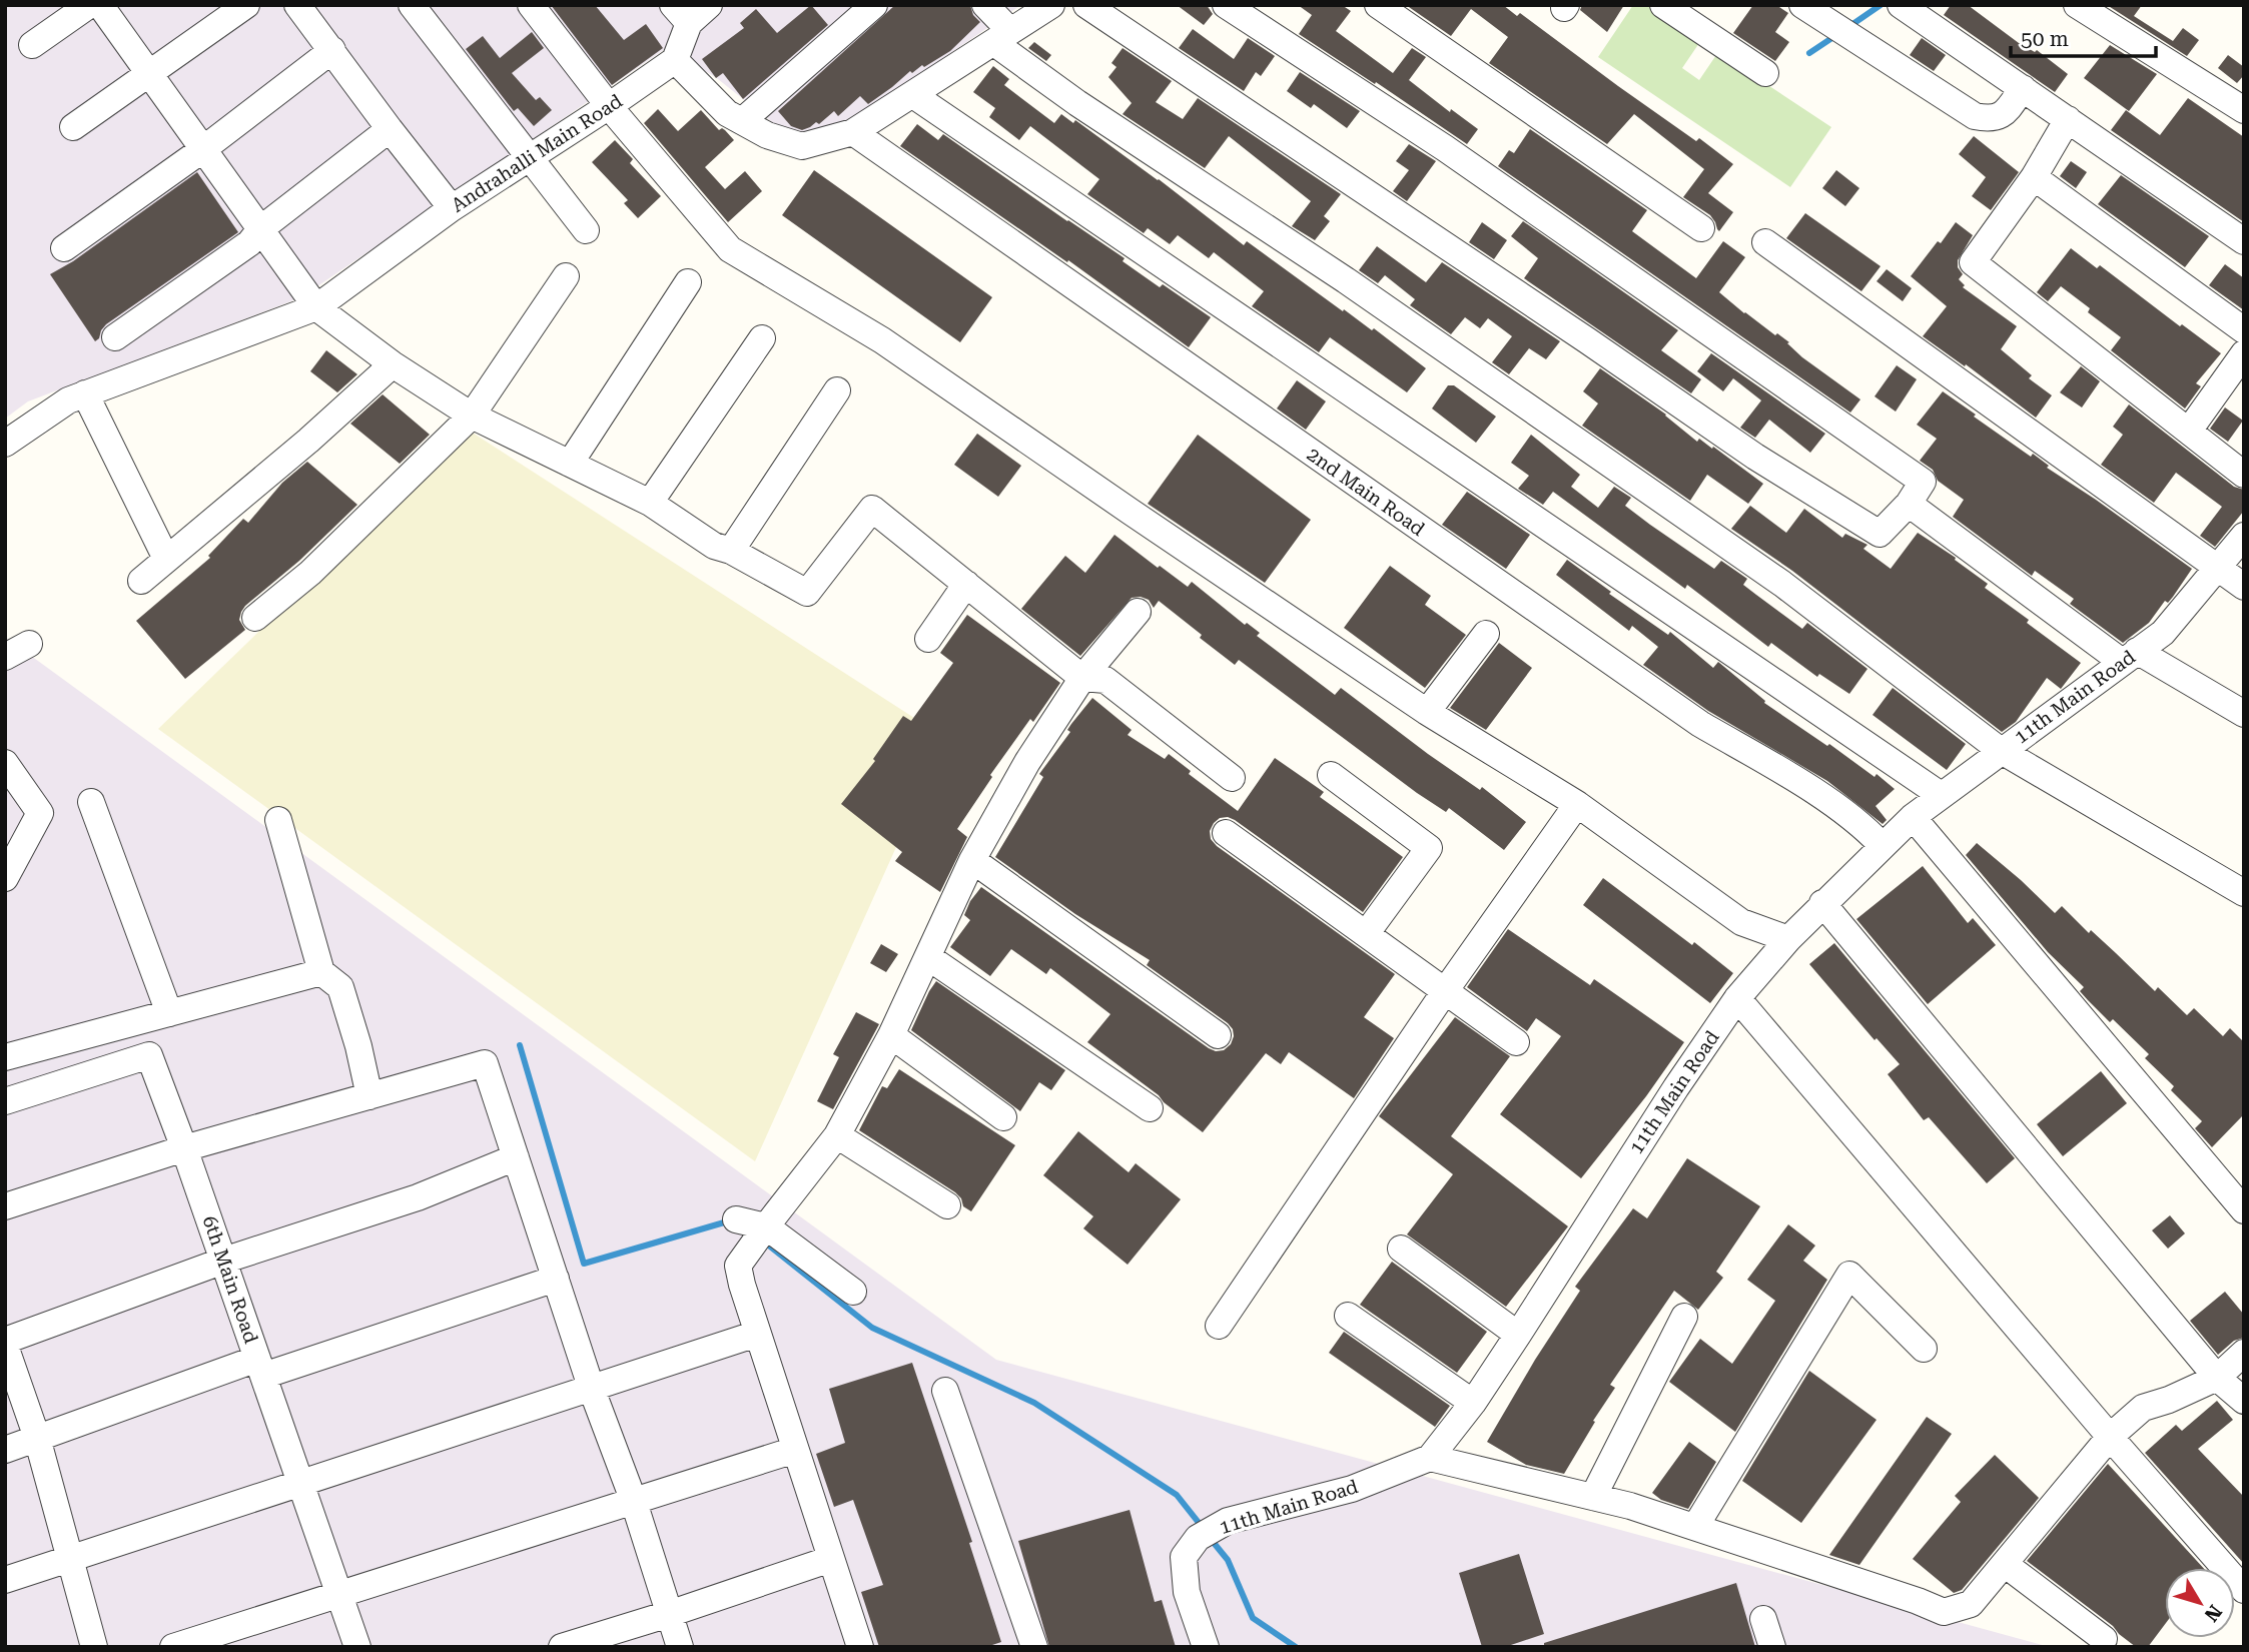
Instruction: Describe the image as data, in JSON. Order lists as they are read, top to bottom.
{
  "streets": {
    "street": [
      "Andrahalli Main Road",
      "2nd Main Road",
      "11th Main Road",
      "6th Main Road"
    ]
  },
  "crossings": [
    ["2nd Main Road", "11th Main Road"]
  ],
  "scale_bar": "50 m",
  "north": "bottom right"
}
